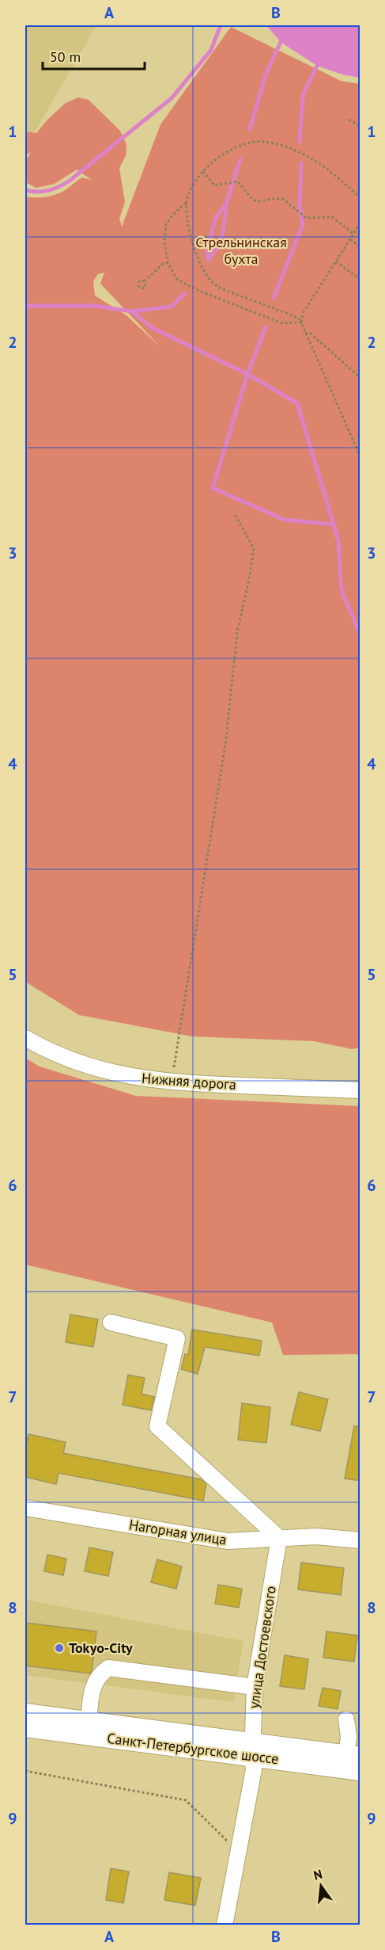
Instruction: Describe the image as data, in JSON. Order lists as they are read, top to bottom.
{
  "streets": {
    "main road": ["Санкт-Петербургское шоссе"],
    "street": ["Нижняя дорога", "Нагорная улица", "улица Достоевского"]
  },
  "crossings": [
    ["Нагорная улица", "улица Достоевского"],
    ["улица Достоевского", "Санкт-Петербургское шоссе"]
  ],
  "parks": ["Стрельнинская бухта"],
  "places": ["Tokyo-City"],
  "scale_bar": "50 m",
  "north": "top",
  "grid": {
    "columns": ["A", "B"],
    "rows": [
      "1",
      "2",
      "3",
      "4",
      "5",
      "6",
      "7",
      "8",
      "9"
    ]
  }
}
